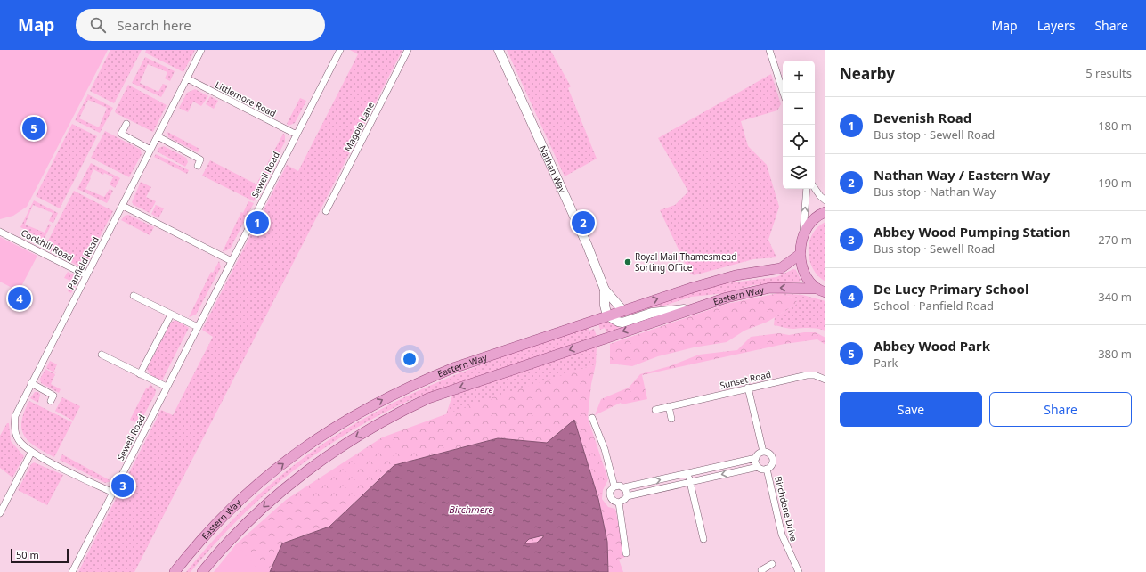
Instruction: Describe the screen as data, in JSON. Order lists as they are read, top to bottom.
{
  "streets": {
    "main road": ["Eastern Way"],
    "street": [
      "Littlemore Road",
      "Magpie Lane",
      "Nathan Way",
      "Sewell Road",
      "Cookhill Road",
      "Panfield Road",
      "Sunset Road",
      "Birchdene Drive"
    ]
  },
  "crossings": [
    ["Littlemore Road", "Sewell Road"],
    ["Littlemore Road", "Panfield Road"],
    ["Nathan Way", "Eastern Way"],
    ["Sewell Road", "Panfield Road"],
    ["Cookhill Road", "Panfield Road"],
    ["Sunset Road", "Birchdene Drive"]
  ],
  "water": ["Birchmere"],
  "places": ["Royal Mail Thamesmead Sorting Office"],
  "scale_bar": "50 m",
  "page": {
    "header": "Map",
    "search": "Search here",
    "nav": ["Map", "Layers", "Share"],
    "heading": ["Nearby", "5 results"],
    "map_buttons": ["+", "−"],
    "list": [
      {
        "mark": "1",
        "name": "Devenish Road",
        "note": "Bus stop · Sewell Road",
        "value": "180 m"
      },
      {
        "mark": "2",
        "name": "Nathan Way / Eastern Way",
        "note": "Bus stop · Nathan Way",
        "value": "190 m"
      },
      {
        "mark": "3",
        "name": "Abbey Wood Pumping Station",
        "note": "Bus stop · Sewell Road",
        "value": "270 m"
      },
      {
        "mark": "4",
        "name": "De Lucy Primary School",
        "note": "School · Panfield Road",
        "value": "340 m"
      },
      {
        "mark": "5",
        "name": "Abbey Wood Park",
        "note": "Park",
        "value": "380 m"
      }
    ],
    "pins": [
      "5",
      "1",
      "2",
      "4",
      "3"
    ],
    "buttons": ["Save", "Share"],
    "scale": "50 m"
  }
}
